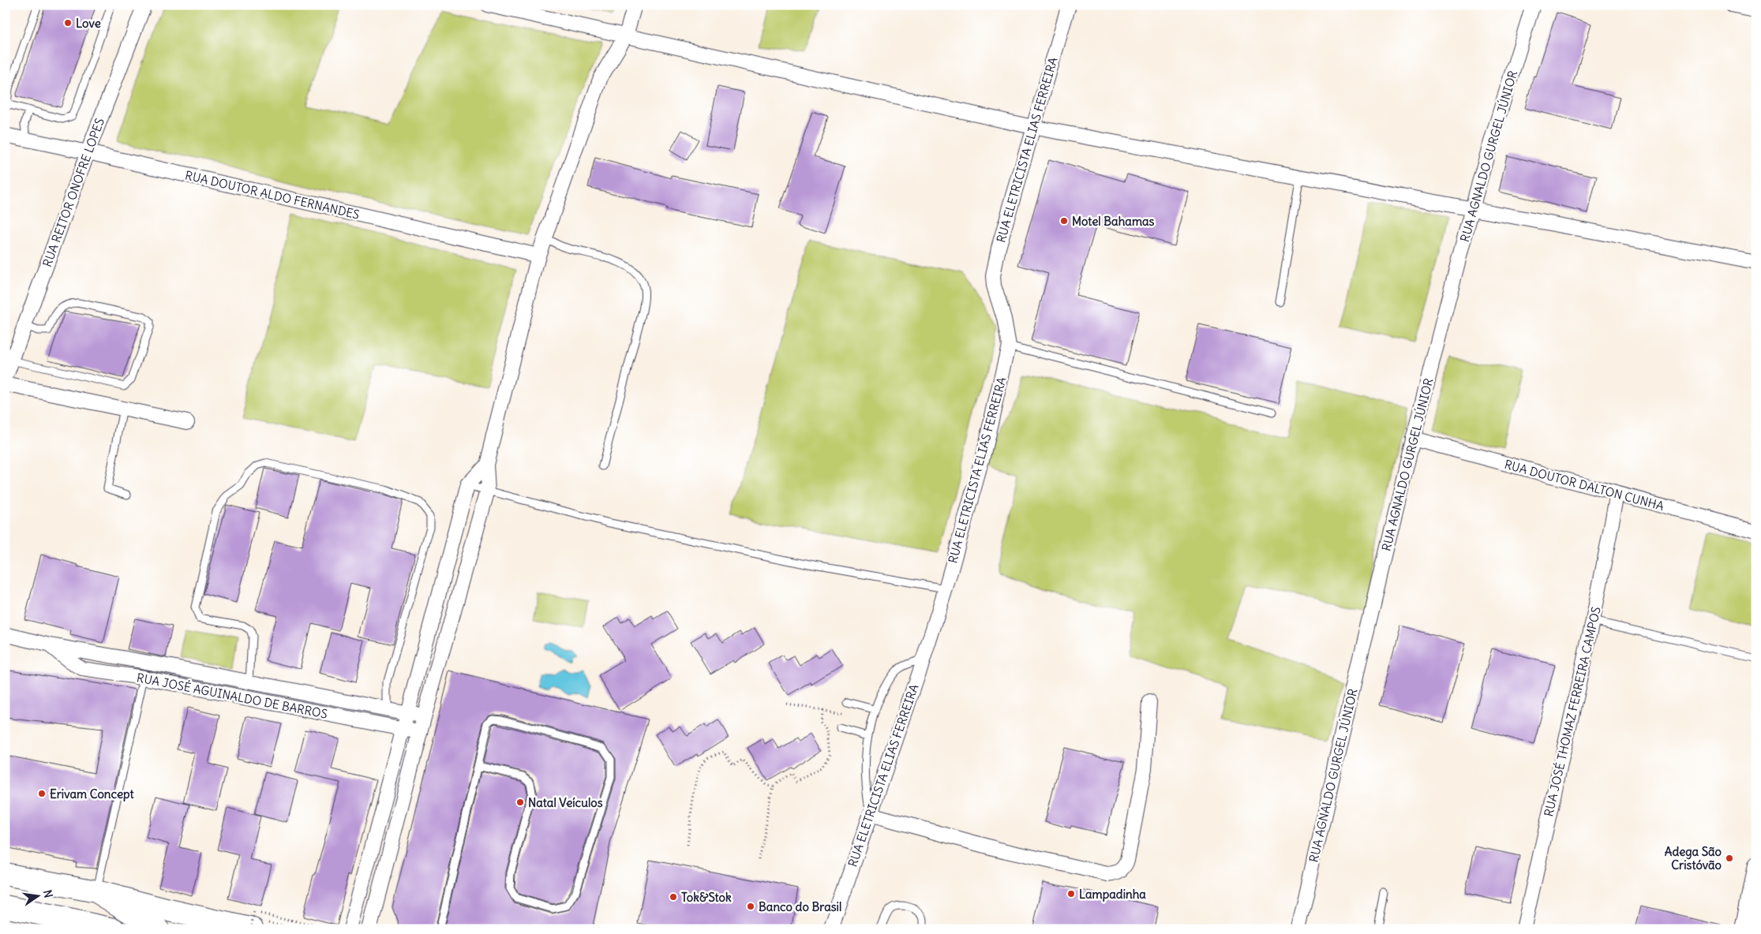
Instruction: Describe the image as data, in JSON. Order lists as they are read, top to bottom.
{
  "streets": {
    "street": [
      "RUA ELETRICISTA ELIAS FERREIRA",
      "RUA AGNALDO GURGEL JÚNIOR",
      "RUA REITOR ONOFRE LOPES",
      "RUA DOUTOR ALDO FERNANDES",
      "RUA DOUTOR DALTON CUNHA",
      "RUA JOSÉ AGUINALDO DE BARROS",
      "RUA JOSÉ THOMAZ FERREIRA CAMPOS"
    ]
  },
  "crossings": [
    ["RUA AGNALDO GURGEL JÚNIOR", "RUA DOUTOR DALTON CUNHA"],
    ["RUA REITOR ONOFRE LOPES", "RUA DOUTOR ALDO FERNANDES"],
    ["RUA DOUTOR DALTON CUNHA", "RUA JOSÉ THOMAZ FERREIRA CAMPOS"]
  ],
  "places": [
    "Love",
    "Motel Bahamas",
    "Erivam Concept",
    "Natal Veículos",
    "Adega São Cristóvão",
    "Lampadinha",
    "Tok&Stok",
    "Banco do Brasil"
  ],
  "north": "right"
}
